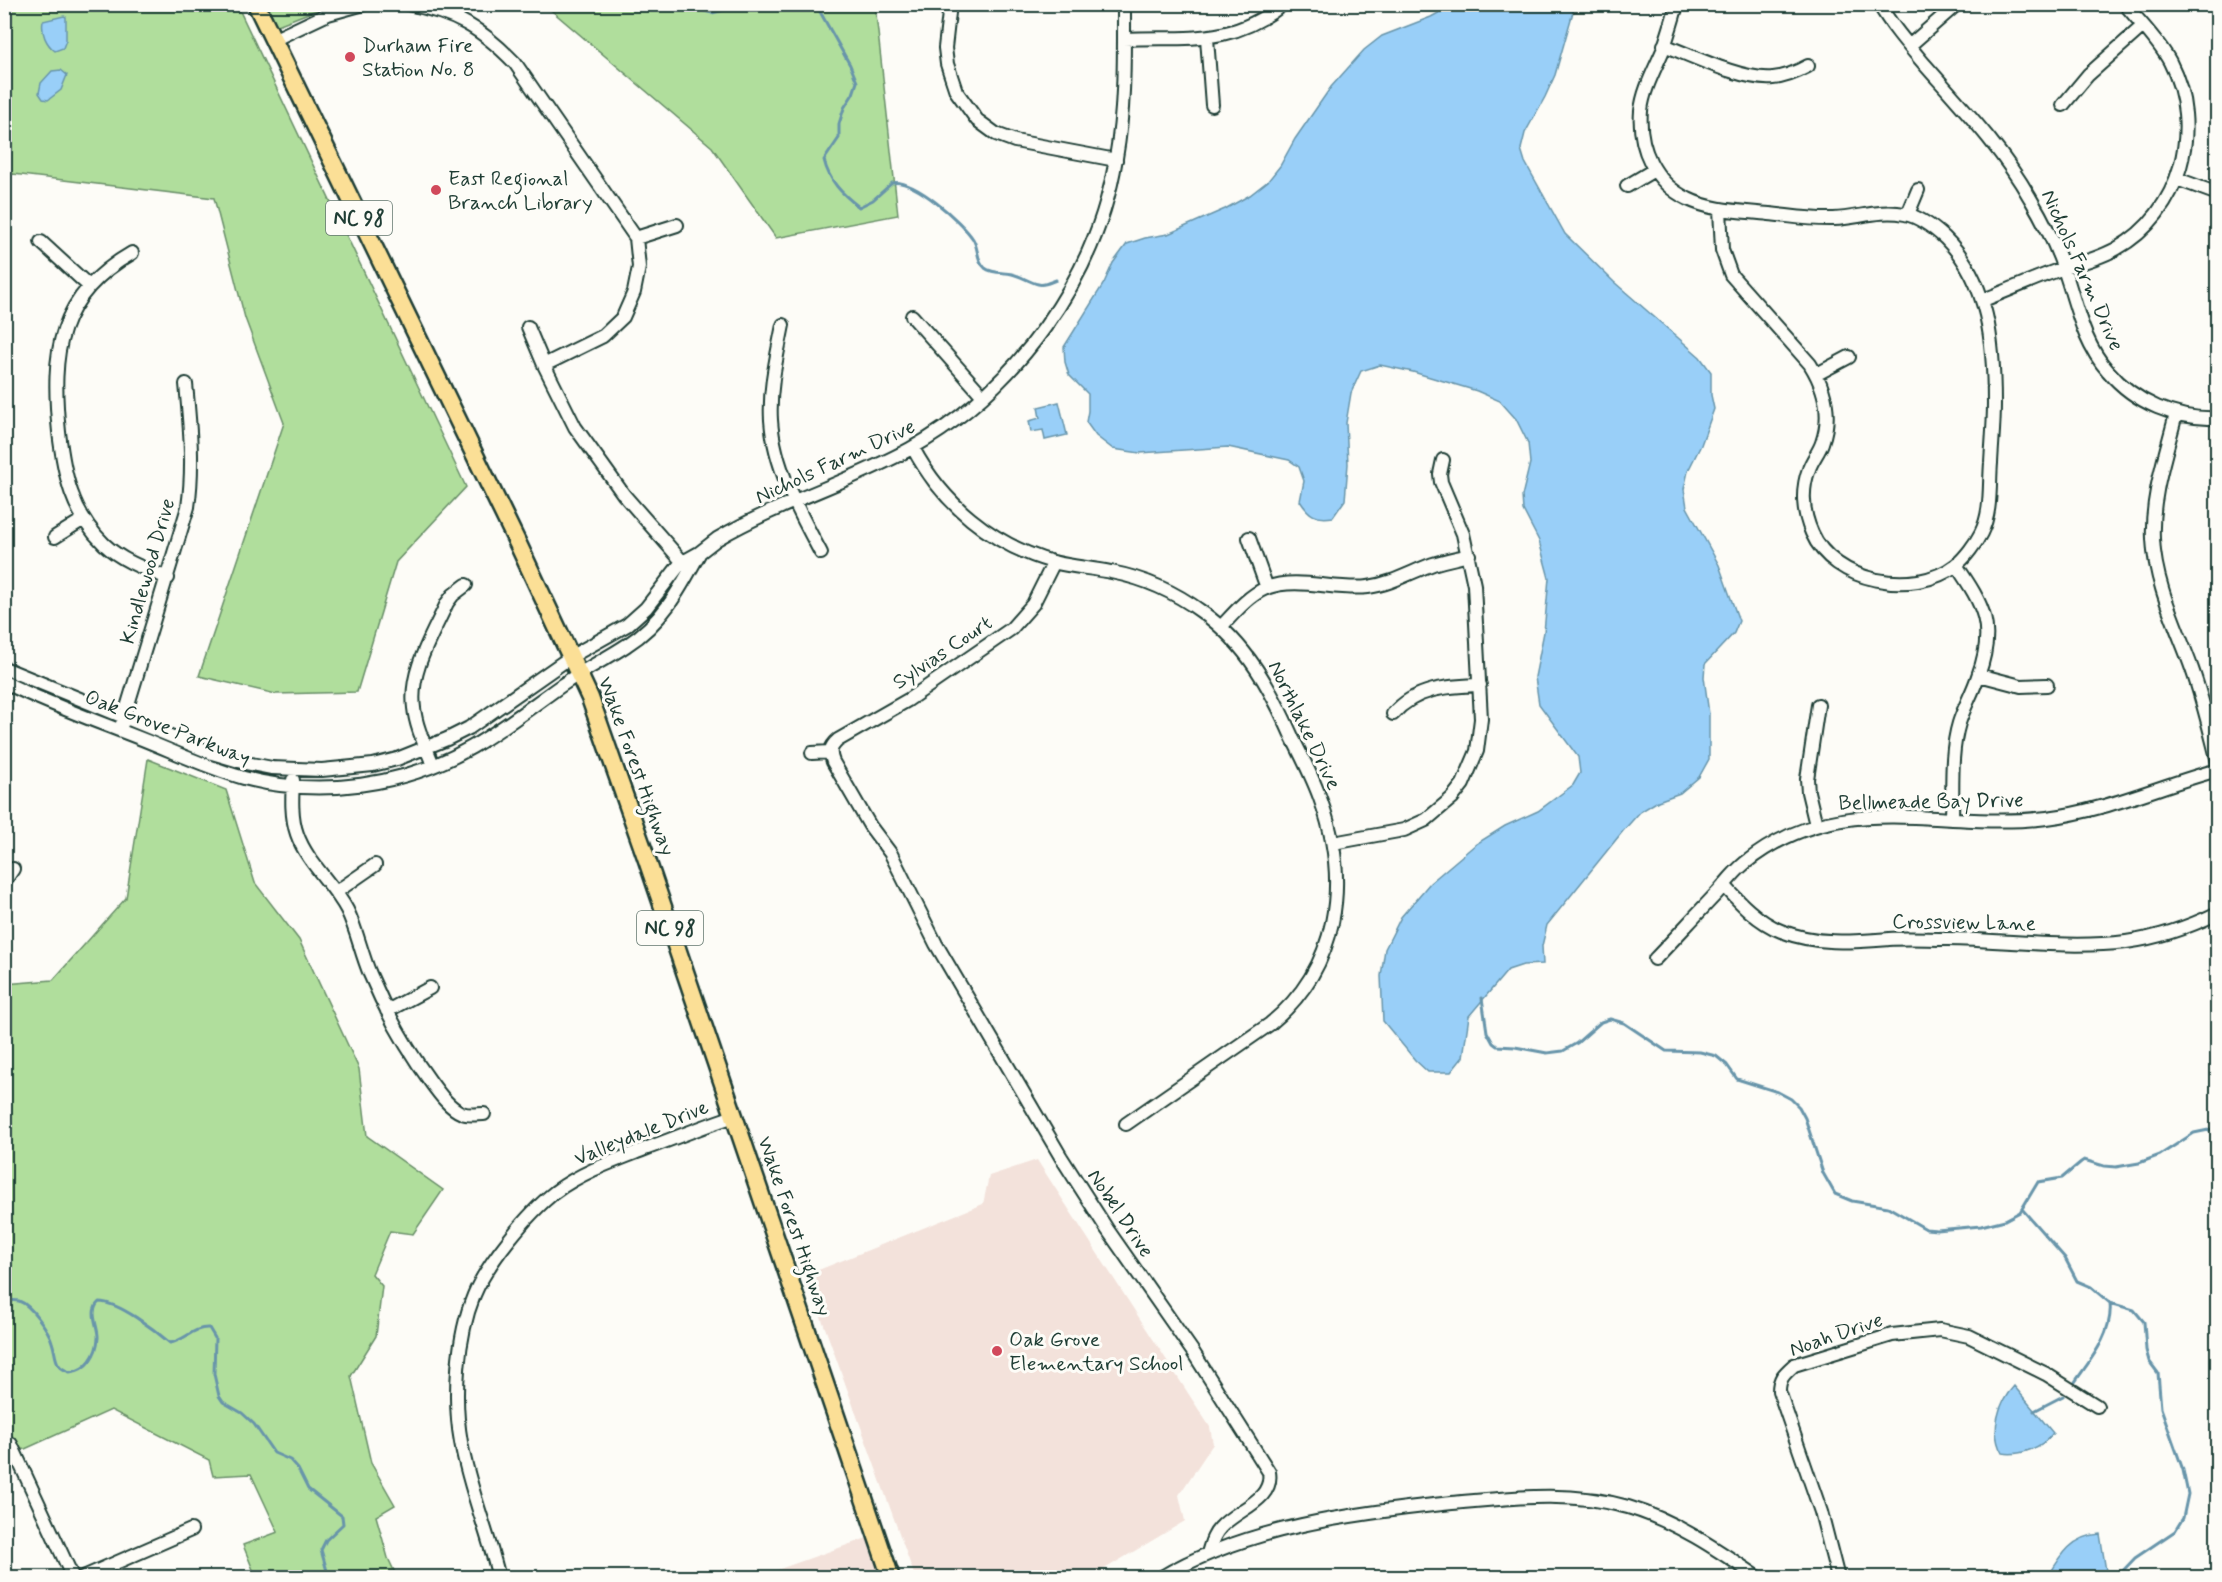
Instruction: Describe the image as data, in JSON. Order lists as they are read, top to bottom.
{
  "streets": {
    "highway": ["NC 98", "Wake Forest Highway"],
    "street": [
      "Nichols Farm Drive",
      "Kindlewood Drive",
      "Sylvias Court",
      "Northlake Drive",
      "Oak Grove Parkway",
      "Bellmeade Bay Drive",
      "Crossview Lane",
      "Valleydale Drive",
      "Nobel Drive",
      "Noah Drive"
    ]
  },
  "crossings": [
    ["Nichols Farm Drive", "Northlake Drive"],
    ["Nichols Farm Drive", "Oak Grove Parkway"],
    ["Nichols Farm Drive", "Wake Forest Highway"],
    ["Kindlewood Drive", "Oak Grove Parkway"],
    ["Sylvias Court", "Northlake Drive"],
    ["Sylvias Court", "Nobel Drive"],
    ["Oak Grove Parkway", "Wake Forest Highway"],
    ["Wake Forest Highway", "Valleydale Drive"],
    ["Bellmeade Bay Drive", "Crossview Lane"]
  ],
  "places": ["Durham Fire Station No. 8", "East Regional Branch Library", "Oak Grove Elementary School"]
}
